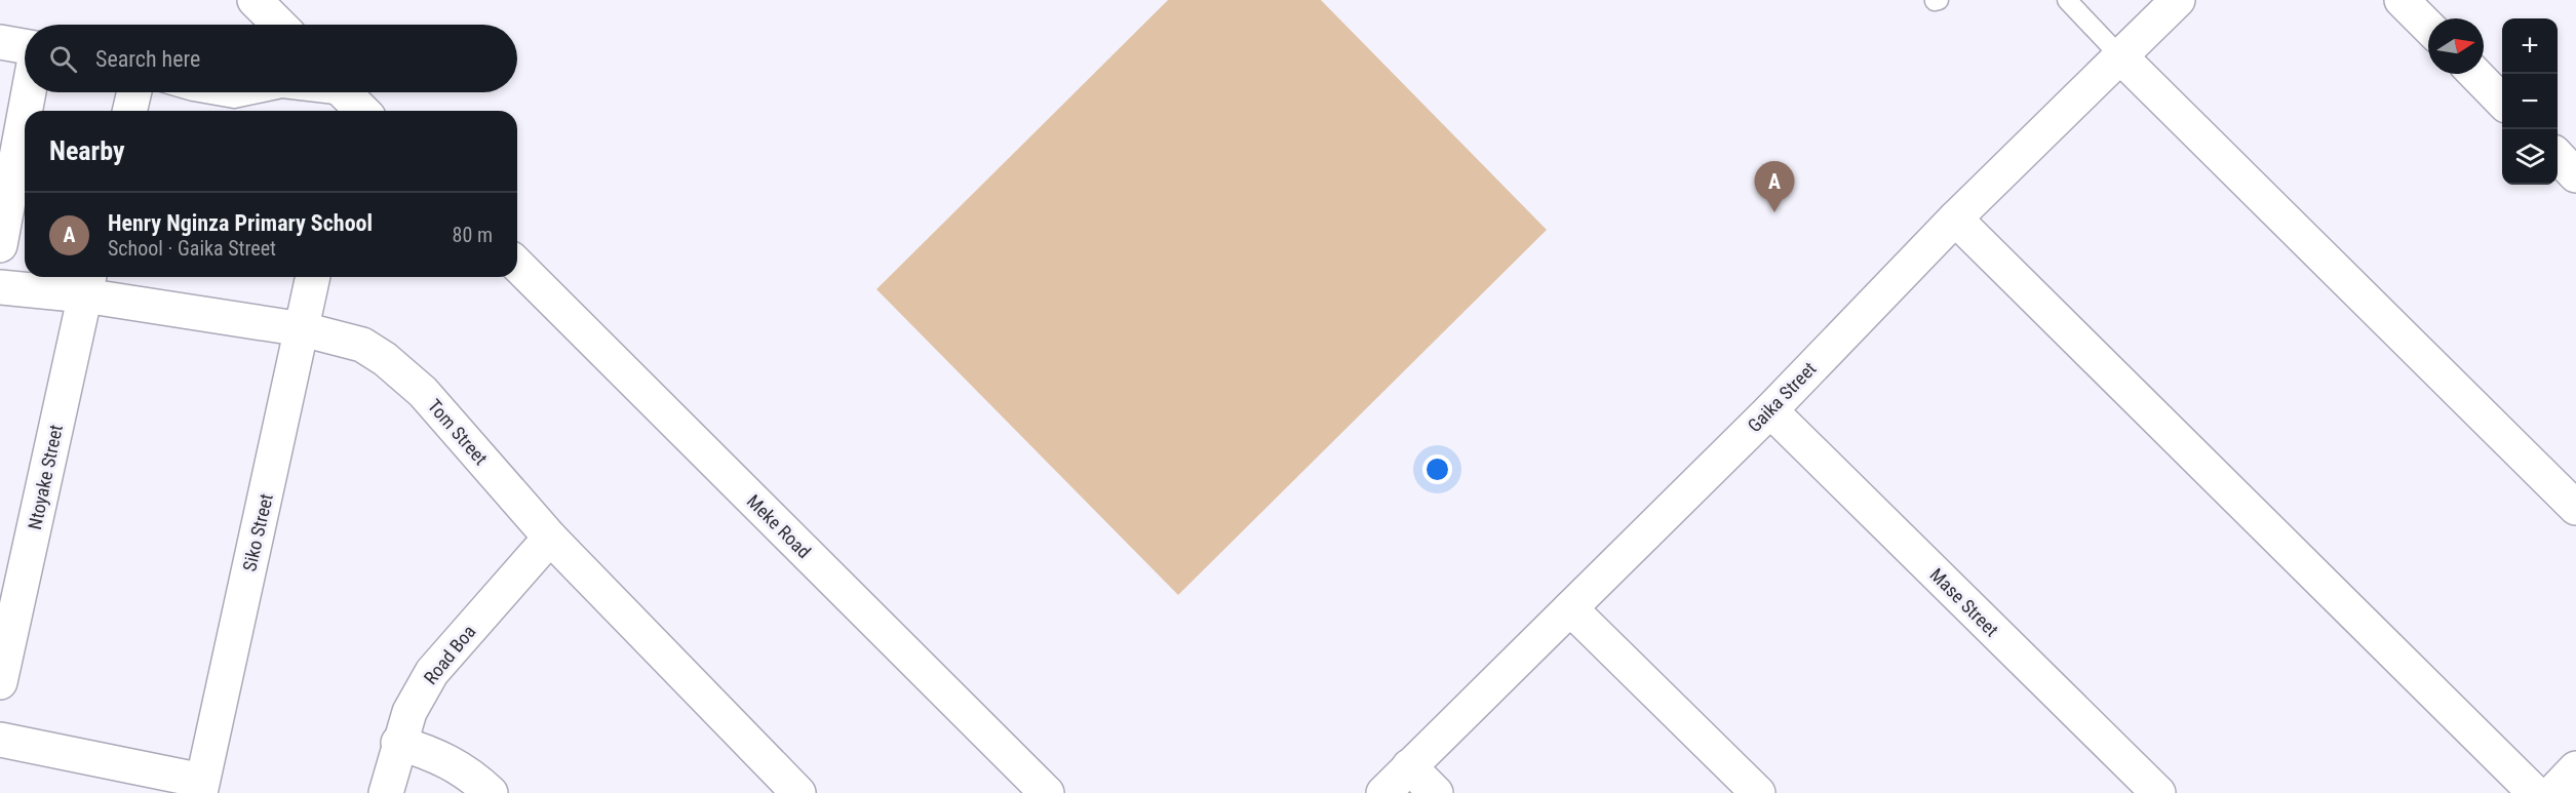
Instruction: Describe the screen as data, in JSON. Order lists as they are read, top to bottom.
{
  "streets": {
    "street": [
      "Gaika Street",
      "Tom Street",
      "Ntoyake Street",
      "Meke Road",
      "Siko Street",
      "Mase Street",
      "Road Boa"
    ]
  },
  "crossings": [
    ["Gaika Street", "Mase Street"],
    ["Tom Street", "Ntoyake Street"],
    ["Tom Street", "Siko Street"],
    ["Tom Street", "Road Boa"]
  ],
  "north": "right",
  "page": {
    "map_buttons": ["+", "−"],
    "search": "Search here",
    "heading": "Nearby",
    "pins": "A",
    "list": [
      {
        "mark": "A",
        "name": "Henry Nginza Primary School",
        "note": "School · Gaika Street",
        "value": "80 m"
      }
    ]
  }
}
